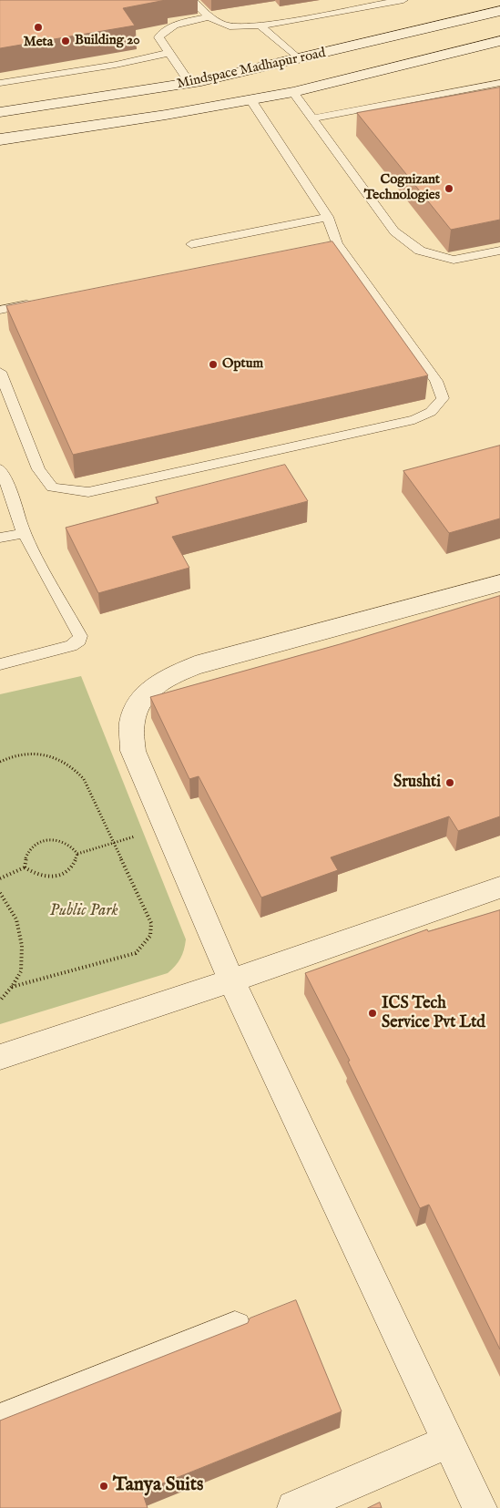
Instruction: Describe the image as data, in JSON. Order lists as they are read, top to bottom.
{
  "streets": {
    "street": ["Mindspace Madhapur road"]
  },
  "parks": ["Public Park"],
  "places": [
    "Meta",
    "Building 20",
    "Cognizant Technologies",
    "Optum",
    "Srushti",
    "ICS Tech Service Pvt Ltd",
    "Tanya Suits"
  ]
}
